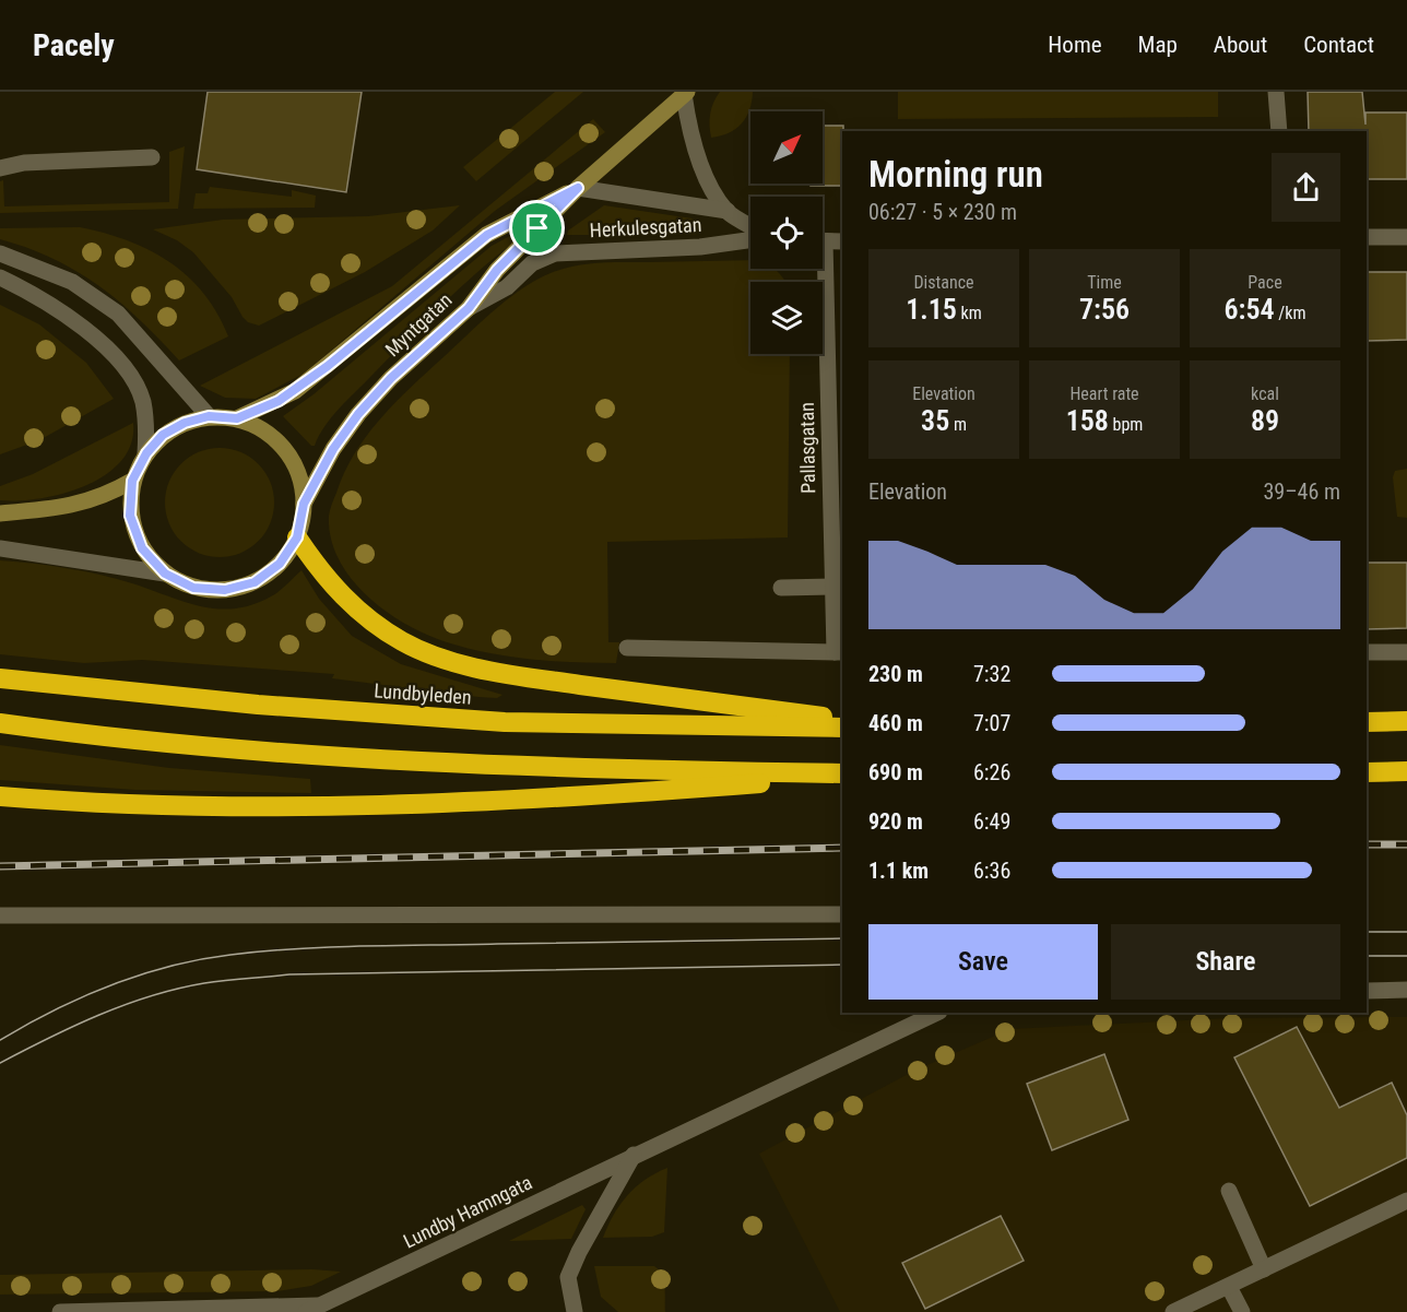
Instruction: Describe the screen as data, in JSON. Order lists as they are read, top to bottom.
{
  "streets": {
    "highway": ["Lundbyleden"],
    "street": [
      "Herkulesgatan",
      "Myntgatan",
      "Pallasgatan",
      "Lundby Hamngata"
    ]
  },
  "crossings": [
    ["Herkulesgatan", "Myntgatan"]
  ],
  "north": "top right",
  "page": {
    "header": "Pacely",
    "nav": [
      "Home",
      "Map",
      "About",
      "Contact"
    ],
    "heading": ["Morning run", "06:27 · 5 × 230 m"],
    "stats": [
      ["Distance", "1.15 km"],
      ["Time", "7:56"],
      ["Pace", "6:54 /km"],
      ["Elevation", "35 m"],
      ["Heart rate", "158 bpm"],
      ["kcal", "89"]
    ],
    "chart": ["Elevation", "39–46 m"],
    "list": [
      {
        "name": "230 m",
        "note": "7:32"
      },
      {
        "name": "460 m",
        "note": "7:07"
      },
      {
        "name": "690 m",
        "note": "6:26"
      },
      {
        "name": "920 m",
        "note": "6:49"
      },
      {
        "name": "1.1 km",
        "note": "6:36"
      }
    ],
    "buttons": ["Save", "Share"]
  }
}
